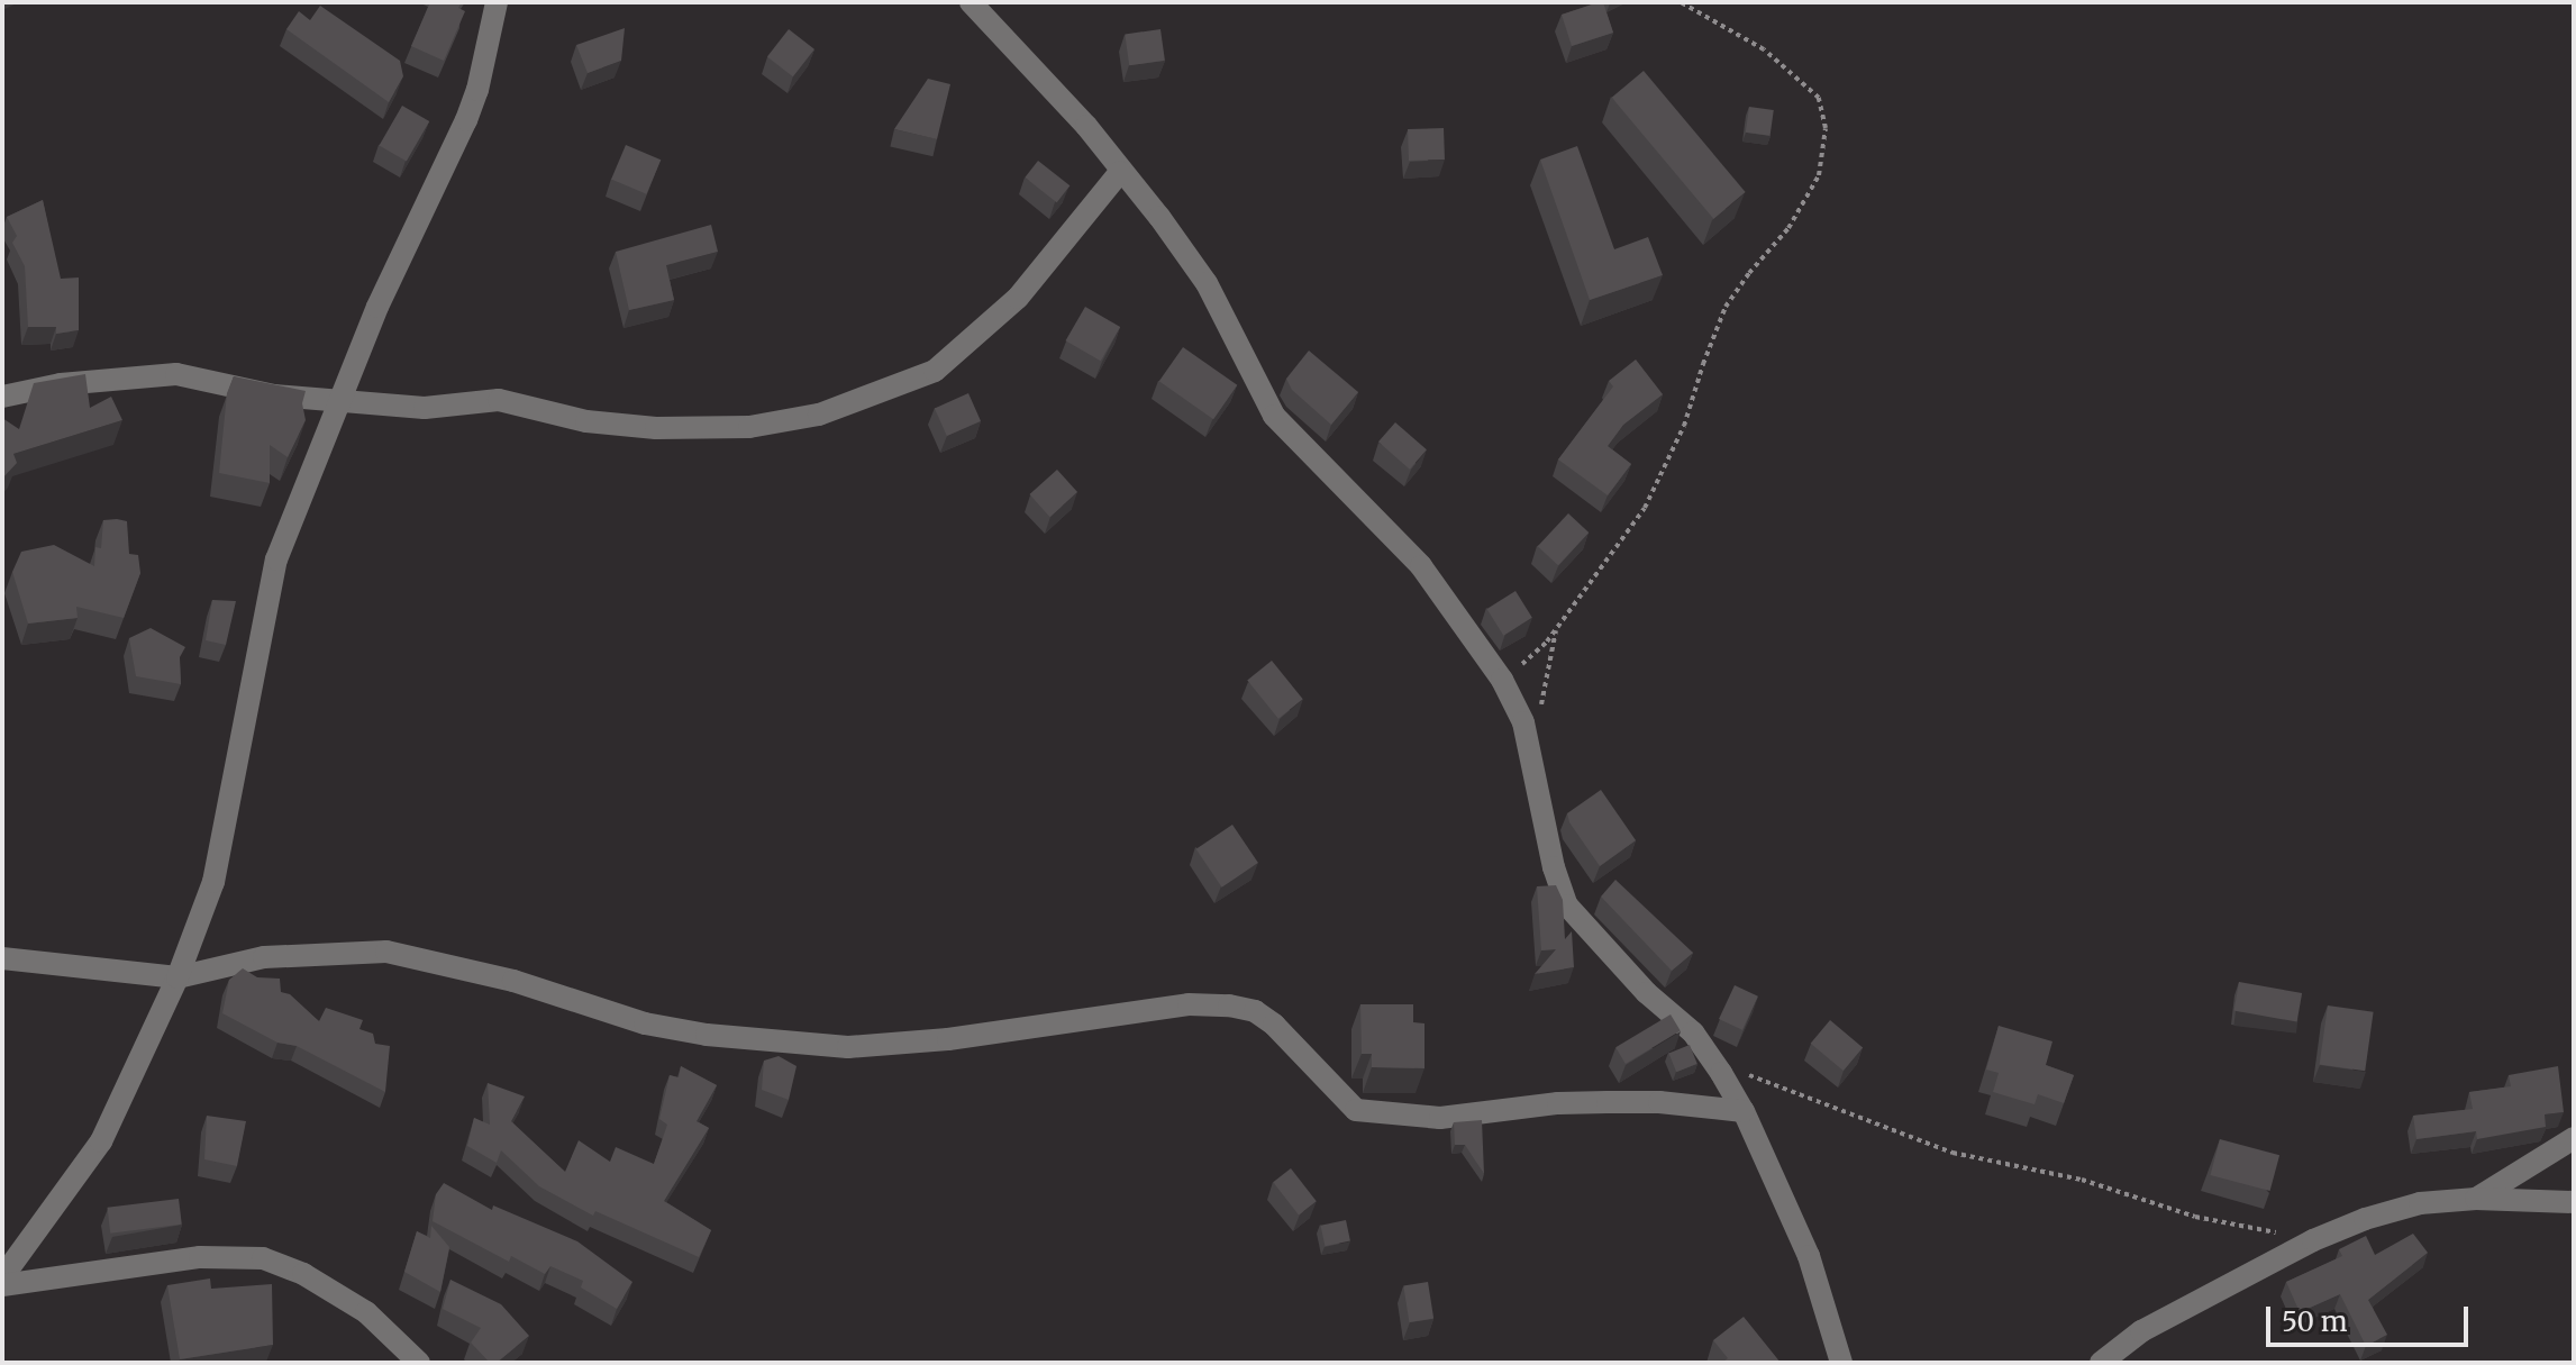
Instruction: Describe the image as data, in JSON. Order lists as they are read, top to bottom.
{
  "scale_bar": "50 m"
}
